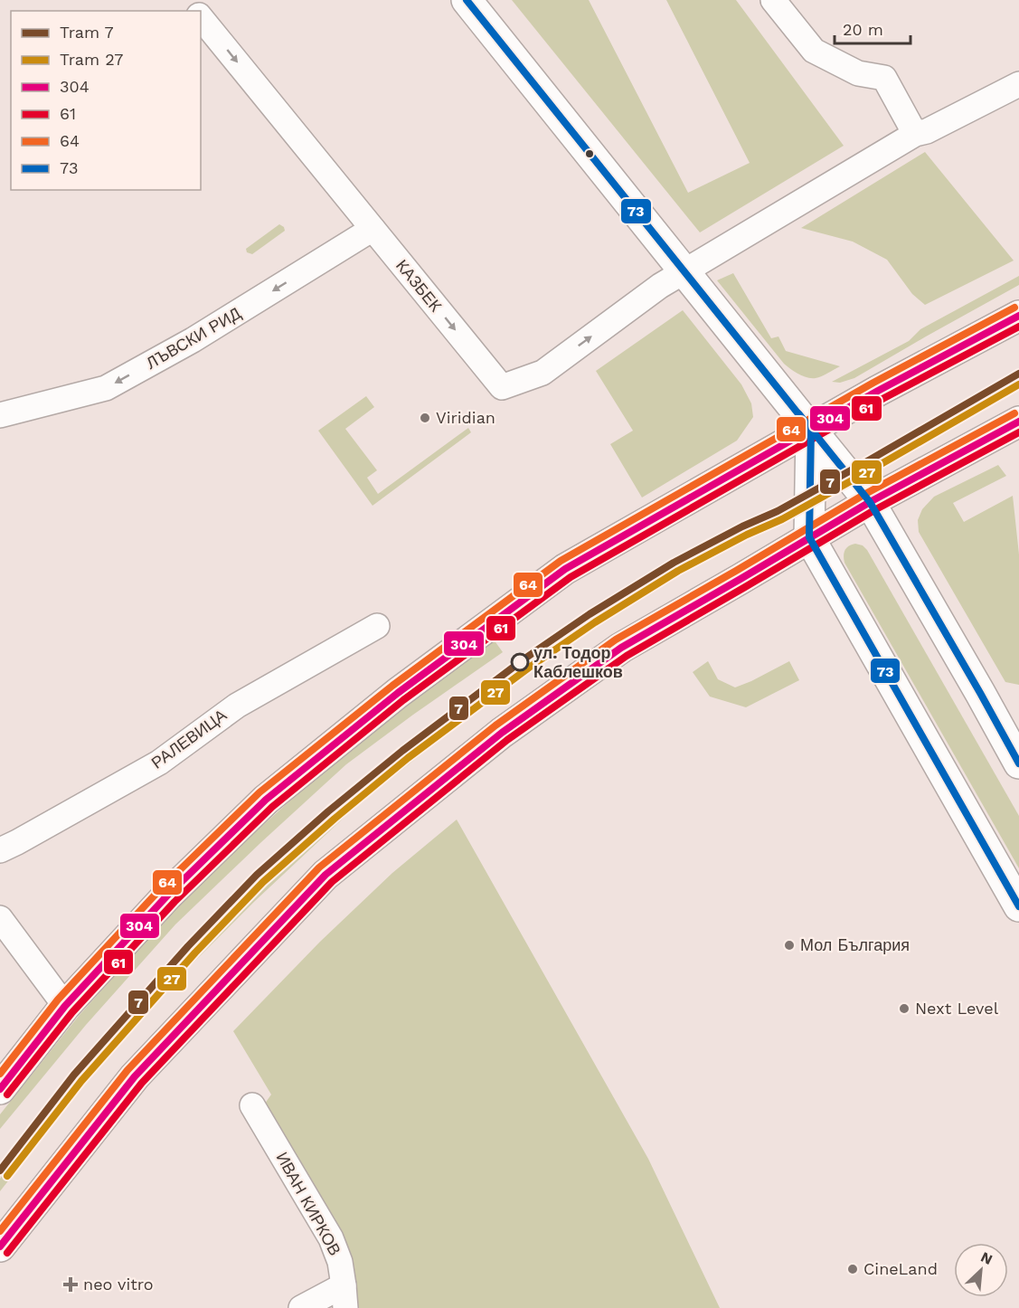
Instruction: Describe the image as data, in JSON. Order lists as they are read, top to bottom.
{
  "streets": {
    "street": [
      "КАЗБЕК",
      "ЛЪВСКИ РИД",
      "РАЛЕВИЦА",
      "ИВАН КИРКОВ"
    ]
  },
  "crossings": [
    ["КАЗБЕК", "ЛЪВСКИ РИД"]
  ],
  "one_way": ["ЛЪВСКИ РИД"],
  "places": {
    "other": [
      "Viridian",
      "ул. Тодор Каблешков",
      "Мол България",
      "Next Level",
      "CineLand"
    ],
    "health": ["neo vitro"]
  },
  "lines": [
    "transit line 73",
    "transit line 64",
    "transit line 304",
    "transit line 61",
    "tram line 7",
    "tram line 27"
  ],
  "legend": [
    "Tram 7",
    "Tram 27",
    "304",
    "61",
    "64",
    "73"
  ],
  "scale_bar": "20 m",
  "north": "top right"
}
